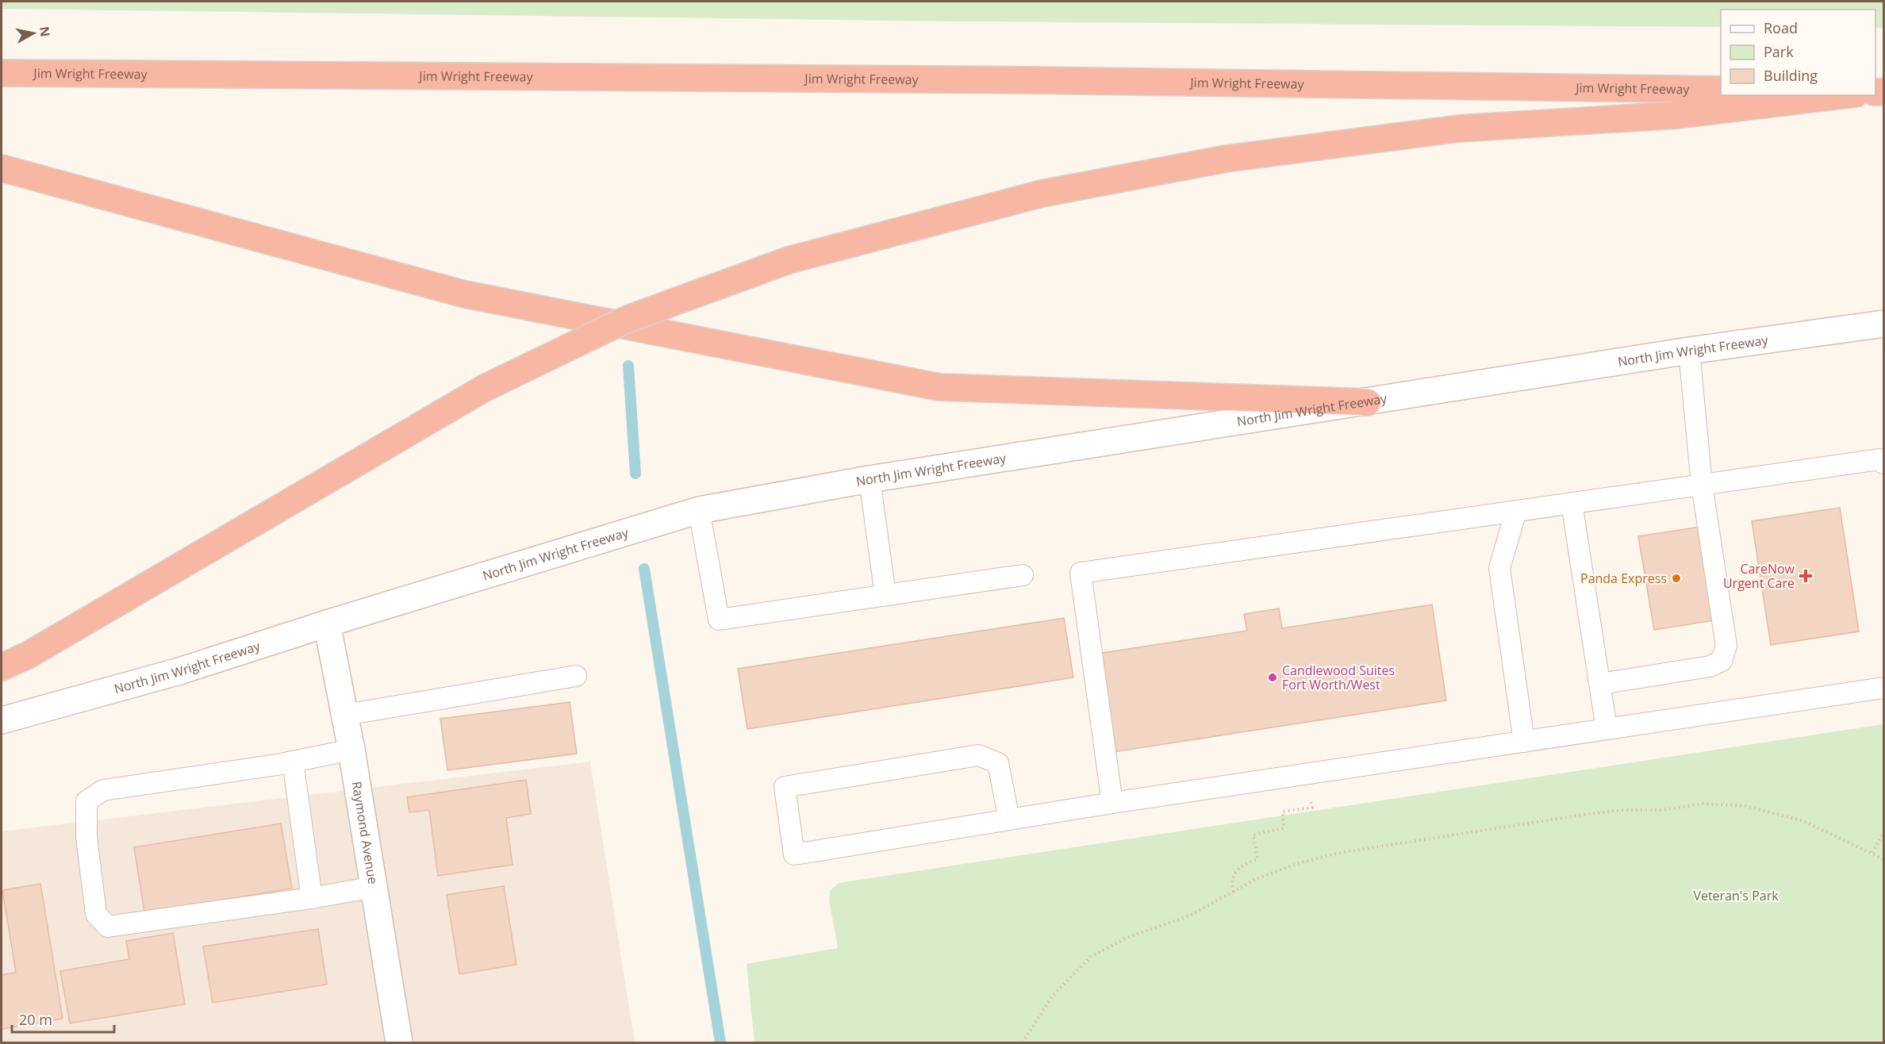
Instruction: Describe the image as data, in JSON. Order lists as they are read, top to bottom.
{
  "streets": {
    "highway": ["Jim Wright Freeway"],
    "main road": ["North Jim Wright Freeway", "Raymond Avenue"]
  },
  "crossings": [
    ["North Jim Wright Freeway", "Raymond Avenue"]
  ],
  "parks": ["Veteran's Park"],
  "places": {
    "health": ["CareNow Urgent Care"],
    "other": ["Panda Express", "Candlewood Suites Fort Worth/West"]
  },
  "legend": ["Road", "Park", "Building"],
  "scale_bar": "20 m",
  "north": "right"
}
